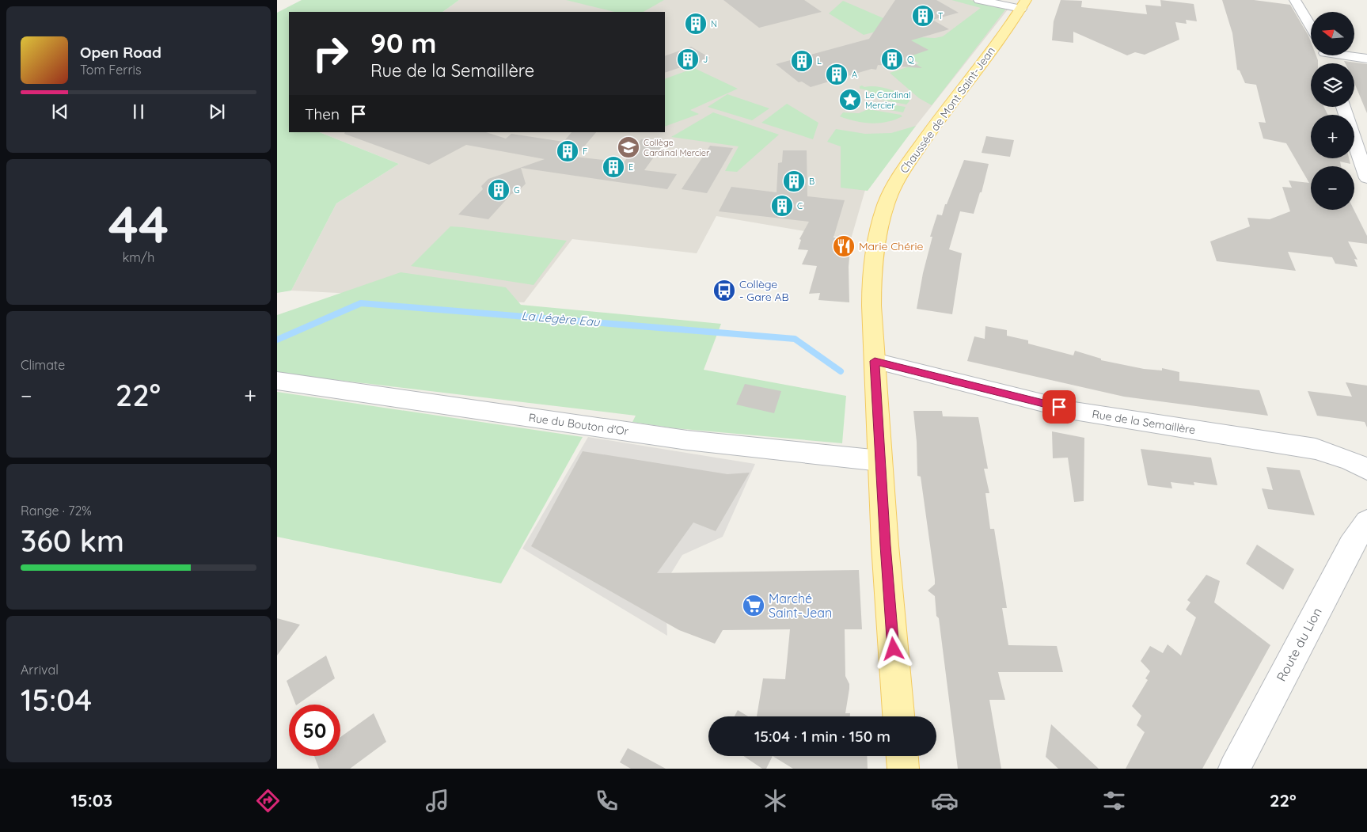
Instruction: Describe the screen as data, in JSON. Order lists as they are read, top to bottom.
{
  "streets": {
    "main road": ["Chaussée de Mont Saint-Jean"],
    "street": ["Rue de la Semaillère", "Rue du Bouton d'Or", "Route du Lion"]
  },
  "crossings": [
    ["Chaussée de Mont Saint-Jean", "Rue de la Semaillère"],
    ["Chaussée de Mont Saint-Jean", "Rue du Bouton d'Or"]
  ],
  "water": ["La Légère Eau"],
  "places": {
    "building": [
      "T",
      "N",
      "J",
      "Q",
      "L",
      "A",
      "F",
      "E",
      "B",
      "G",
      "C"
    ],
    "place": ["Le Cardinal Mercier"],
    "school or university": ["Collège Cardinal Mercier"],
    "restaurant": ["Marie Chérie"],
    "bus stop": ["Collège - Gare AB"],
    "supermarket": ["Marché Saint-Jean"]
  },
  "north": "left",
  "page": {
    "map_buttons": ["+", "−"],
    "turn": ["90 m", "Rue de la Semaillère"],
    "song": ["Open Road", "Tom Ferris"],
    "then": "Then",
    "tile": [
      ["44", "km/h"],
      "Climate",
      ["Range · 72%", "360 km"],
      ["Arrival", "15:04"]
    ],
    "heat": ["−", "22°", "+"],
    "limit": "50",
    "trip": "15:04 · 1 min · 150 m",
    "tabs": ["15:03", "22°"]
  }
}
